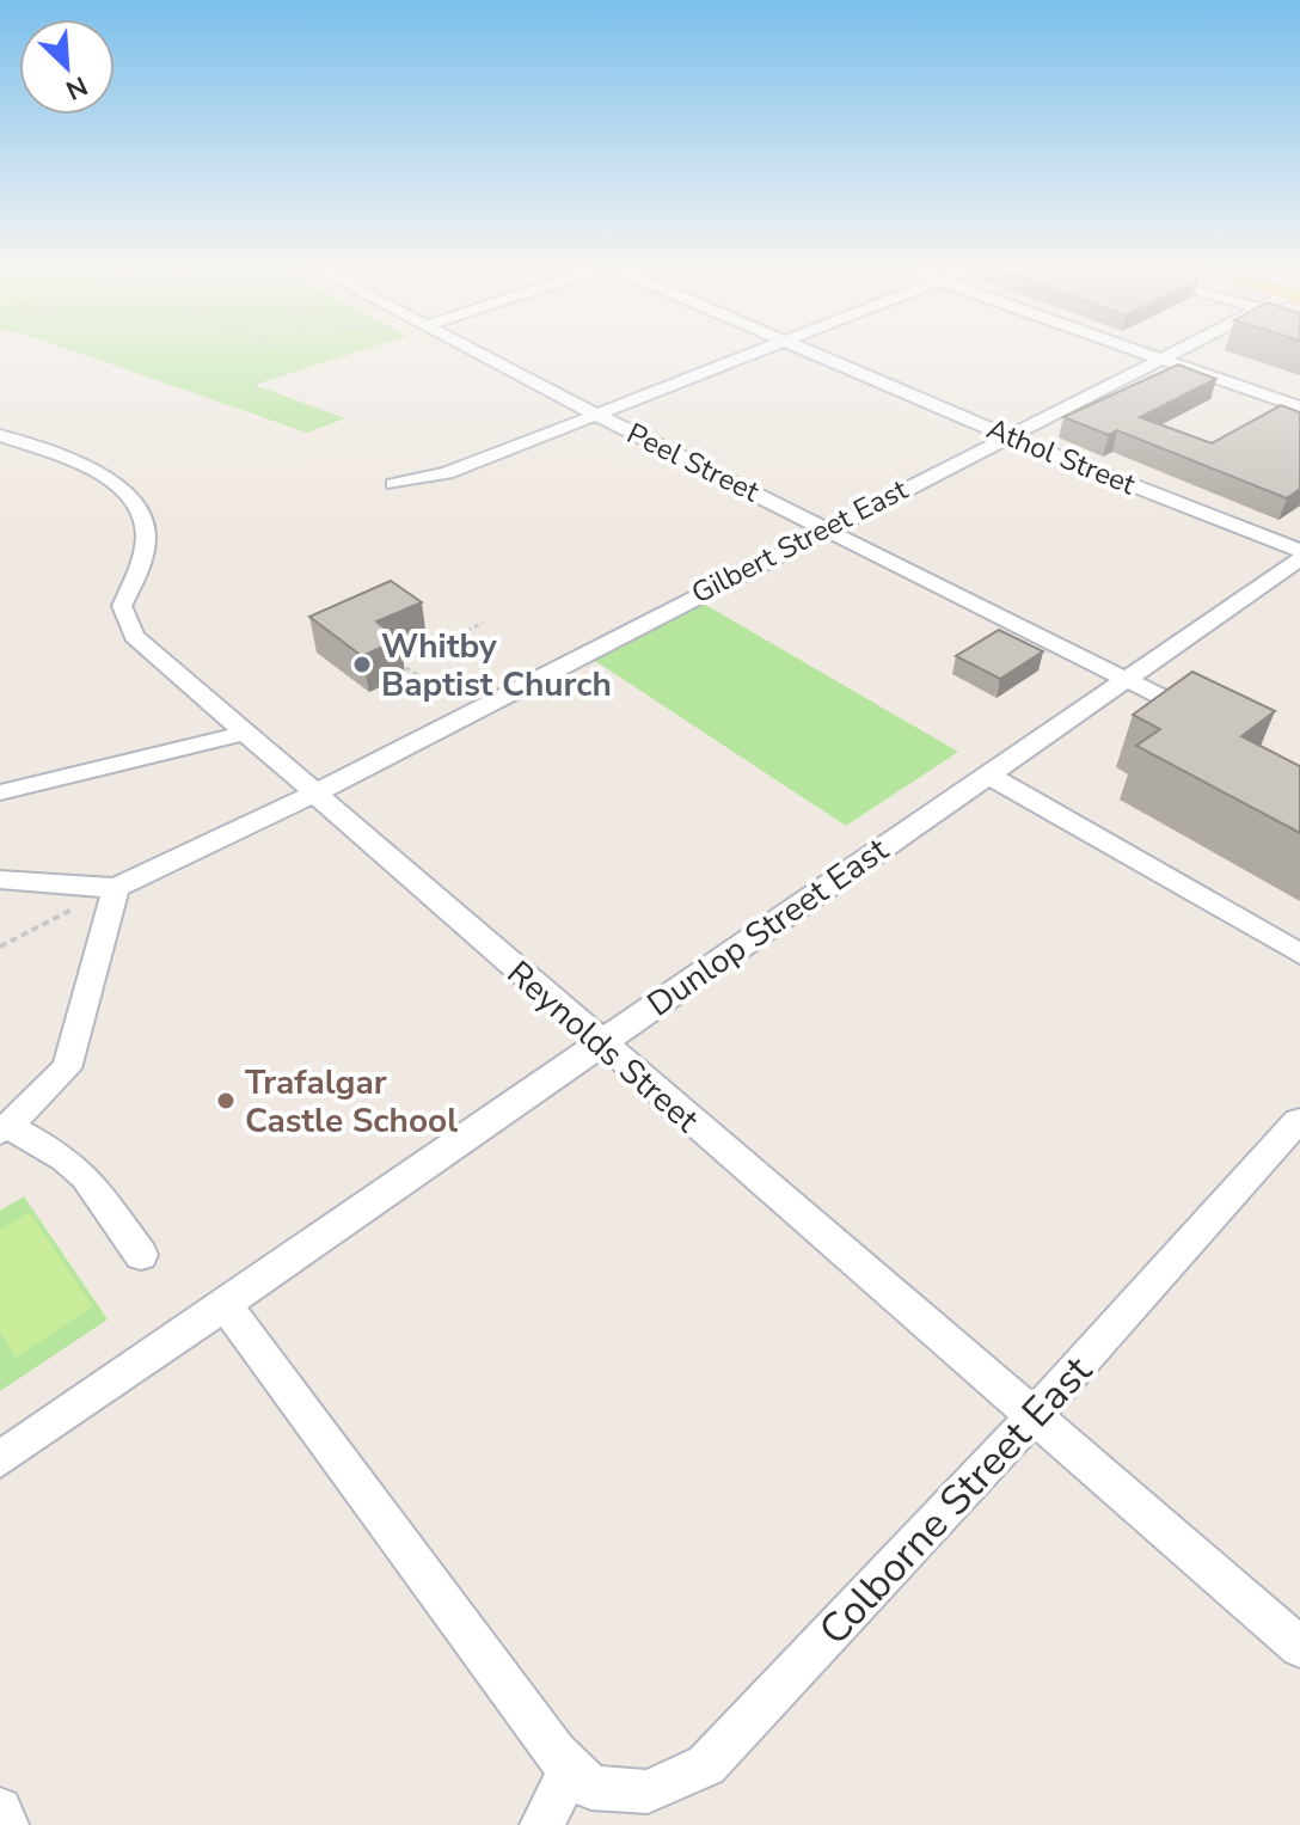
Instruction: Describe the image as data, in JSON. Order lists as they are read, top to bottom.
{
  "streets": {
    "street": [
      "Athol Street",
      "Peel Street",
      "Gilbert Street East",
      "Dunlop Street East",
      "Reynolds Street",
      "Colborne Street East"
    ]
  },
  "crossings": [
    ["Athol Street", "Gilbert Street East"],
    ["Peel Street", "Gilbert Street East"],
    ["Peel Street", "Dunlop Street East"],
    ["Gilbert Street East", "Reynolds Street"],
    ["Dunlop Street East", "Reynolds Street"],
    ["Reynolds Street", "Colborne Street East"]
  ],
  "places": ["Whitby Baptist Church", "Trafalgar Castle School"],
  "north": "bottom right"
}
